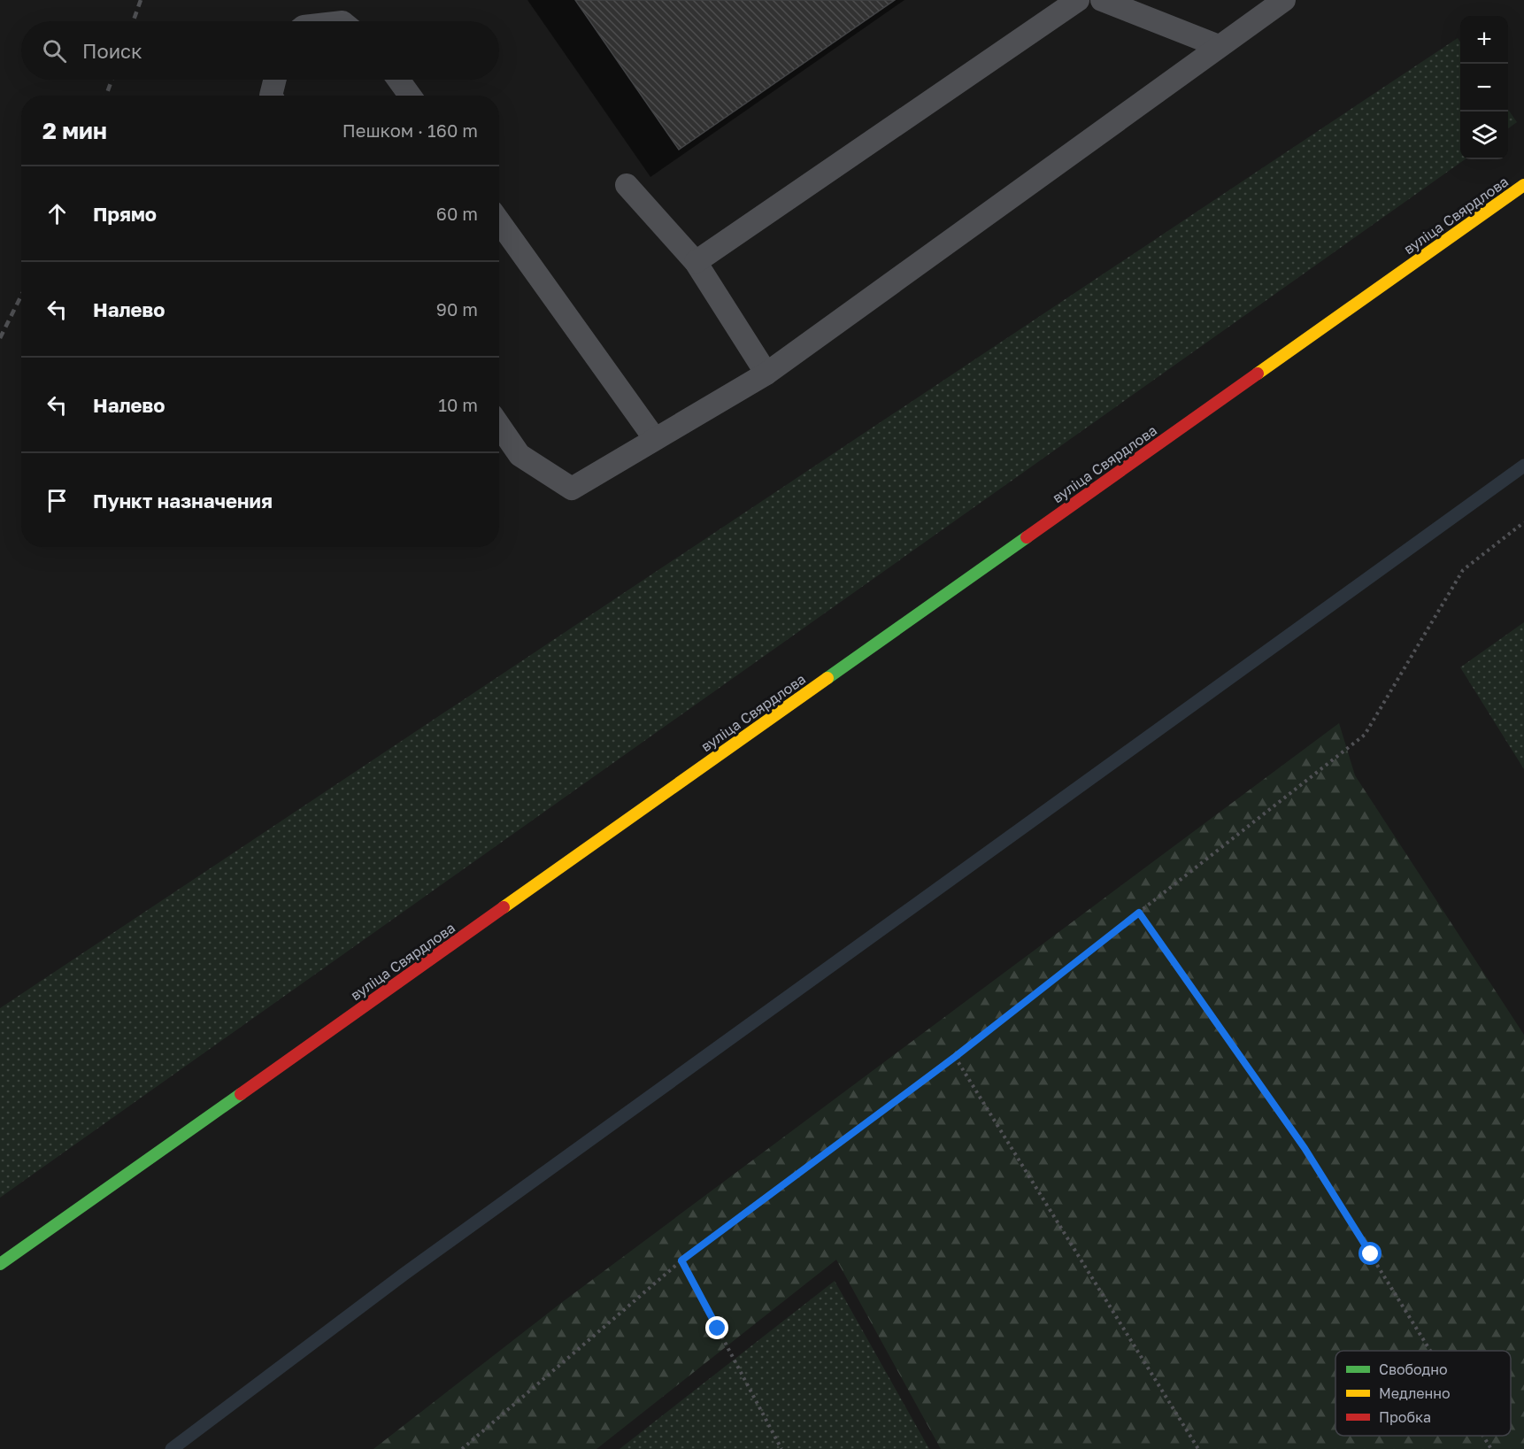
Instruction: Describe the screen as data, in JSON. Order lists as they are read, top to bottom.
{
  "streets": {
    "main road": ["вуліца Свярдлова"]
  },
  "legend": ["Свободно", "Медленно", "Пробка"],
  "page": {
    "map_buttons": ["+", "−"],
    "search": "Поиск",
    "heading": ["2 мин", "Пешком · 160 m"],
    "list": [
      ["Прямо", "60 m"],
      ["Налево", "90 m"],
      ["Налево", "10 m"],
      "Пункт назначения"
    ]
  }
}
